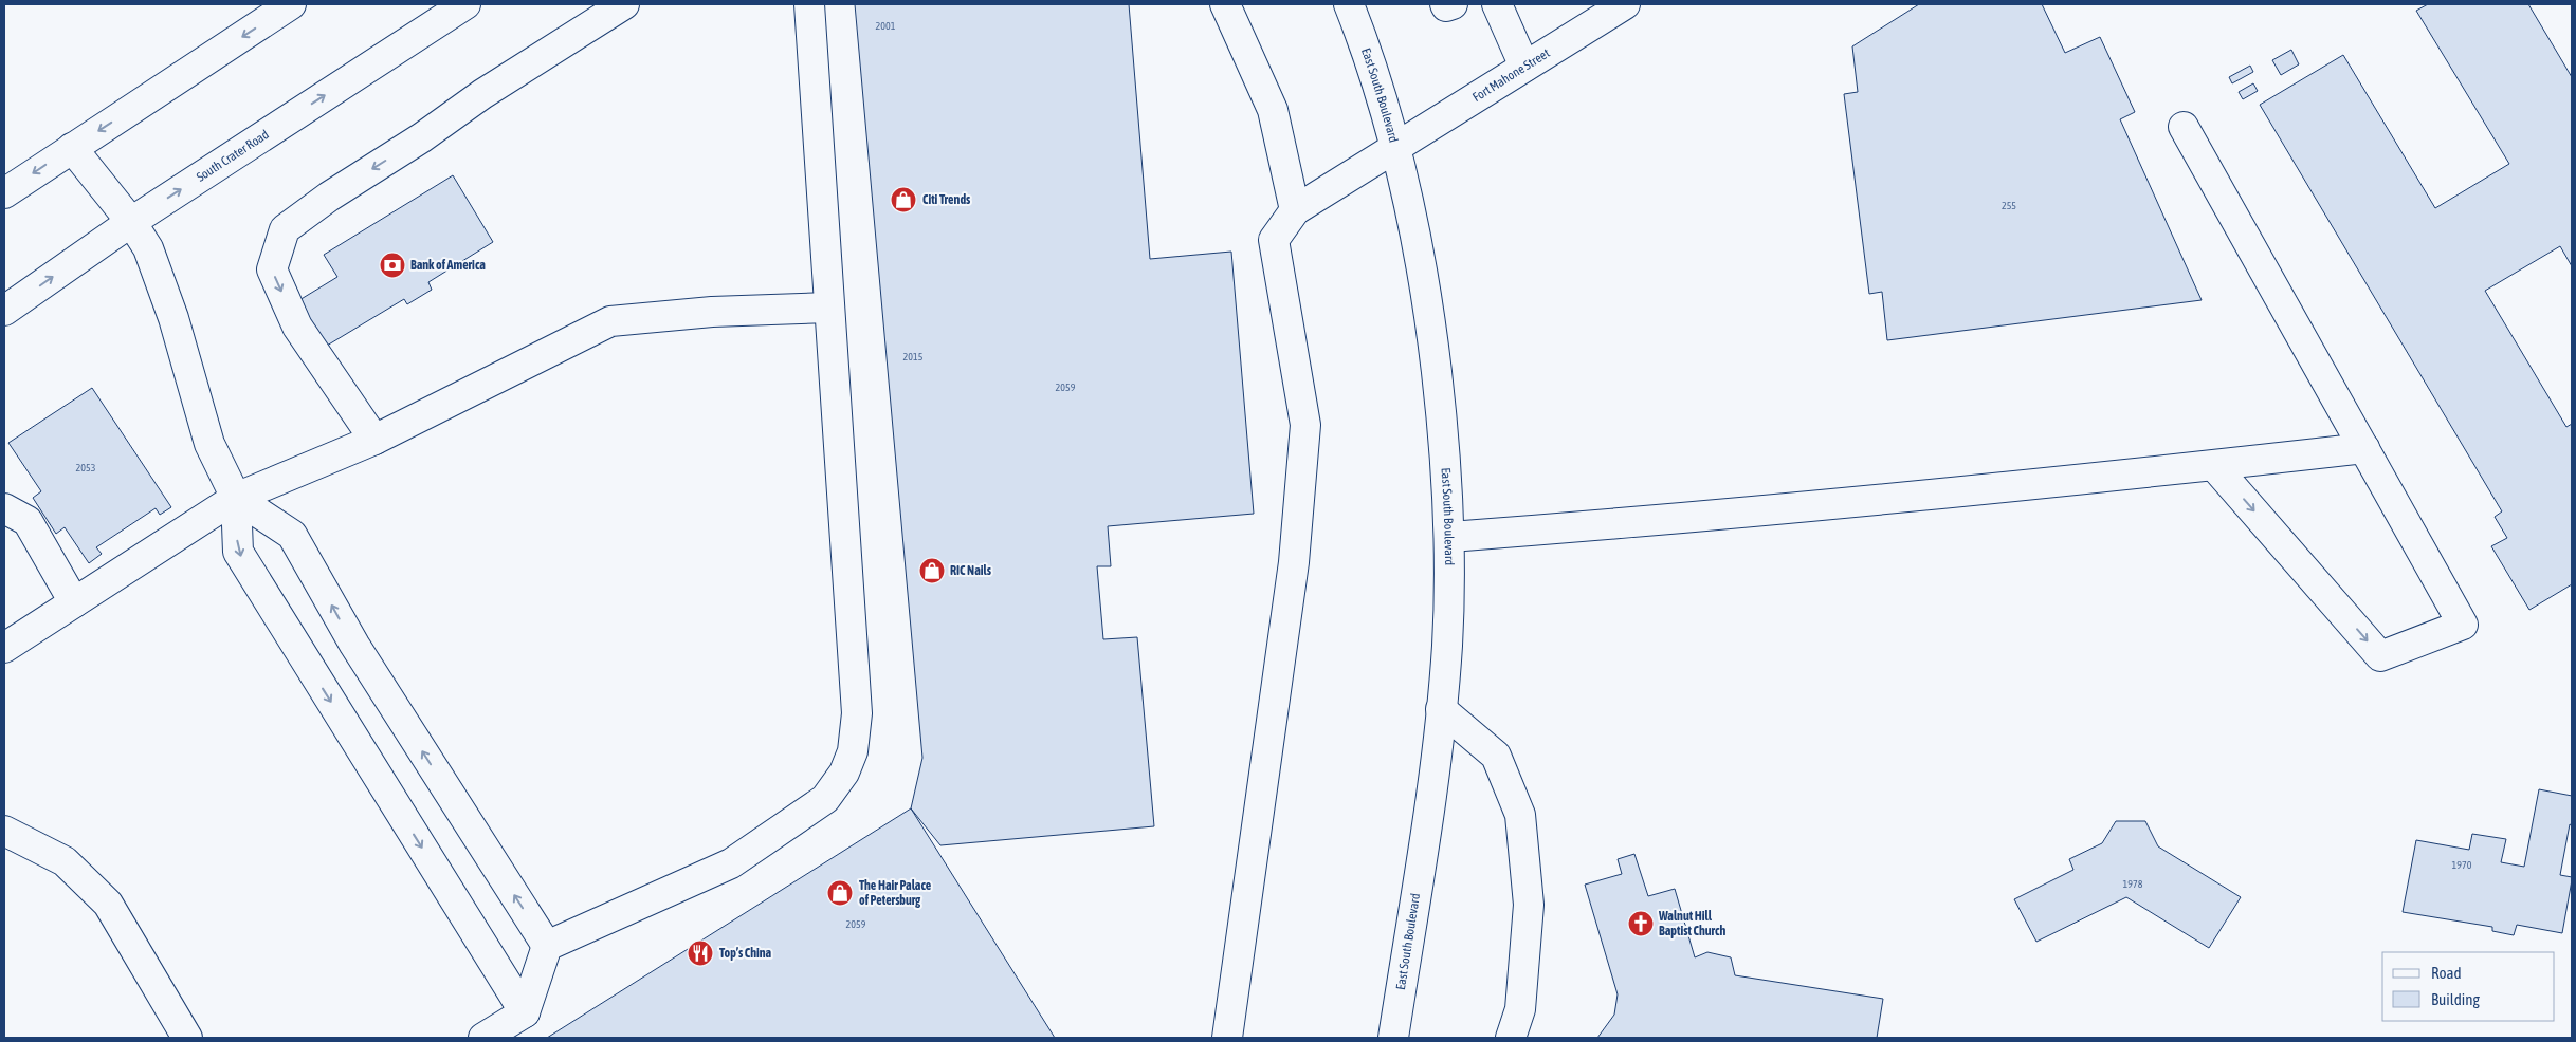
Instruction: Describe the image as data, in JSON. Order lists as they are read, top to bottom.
{
  "streets": {
    "street": ["Fort Mahone Street", "East South Boulevard", "South Crater Road"]
  },
  "crossings": [
    ["Fort Mahone Street", "East South Boulevard"]
  ],
  "places": {
    "shop": ["Citi Trends", "RIC Nails", "The Hair Palace of Petersburg"],
    "bank": ["Bank of America"],
    "church": ["Walnut Hill Baptist Church"],
    "restaurant": ["Top’s China"]
  },
  "house_numbers": [
    "2001",
    "255",
    "2015",
    "2059",
    "2053",
    "1970",
    "1978",
    "2059"
  ],
  "legend": ["Road", "Building"]
}
